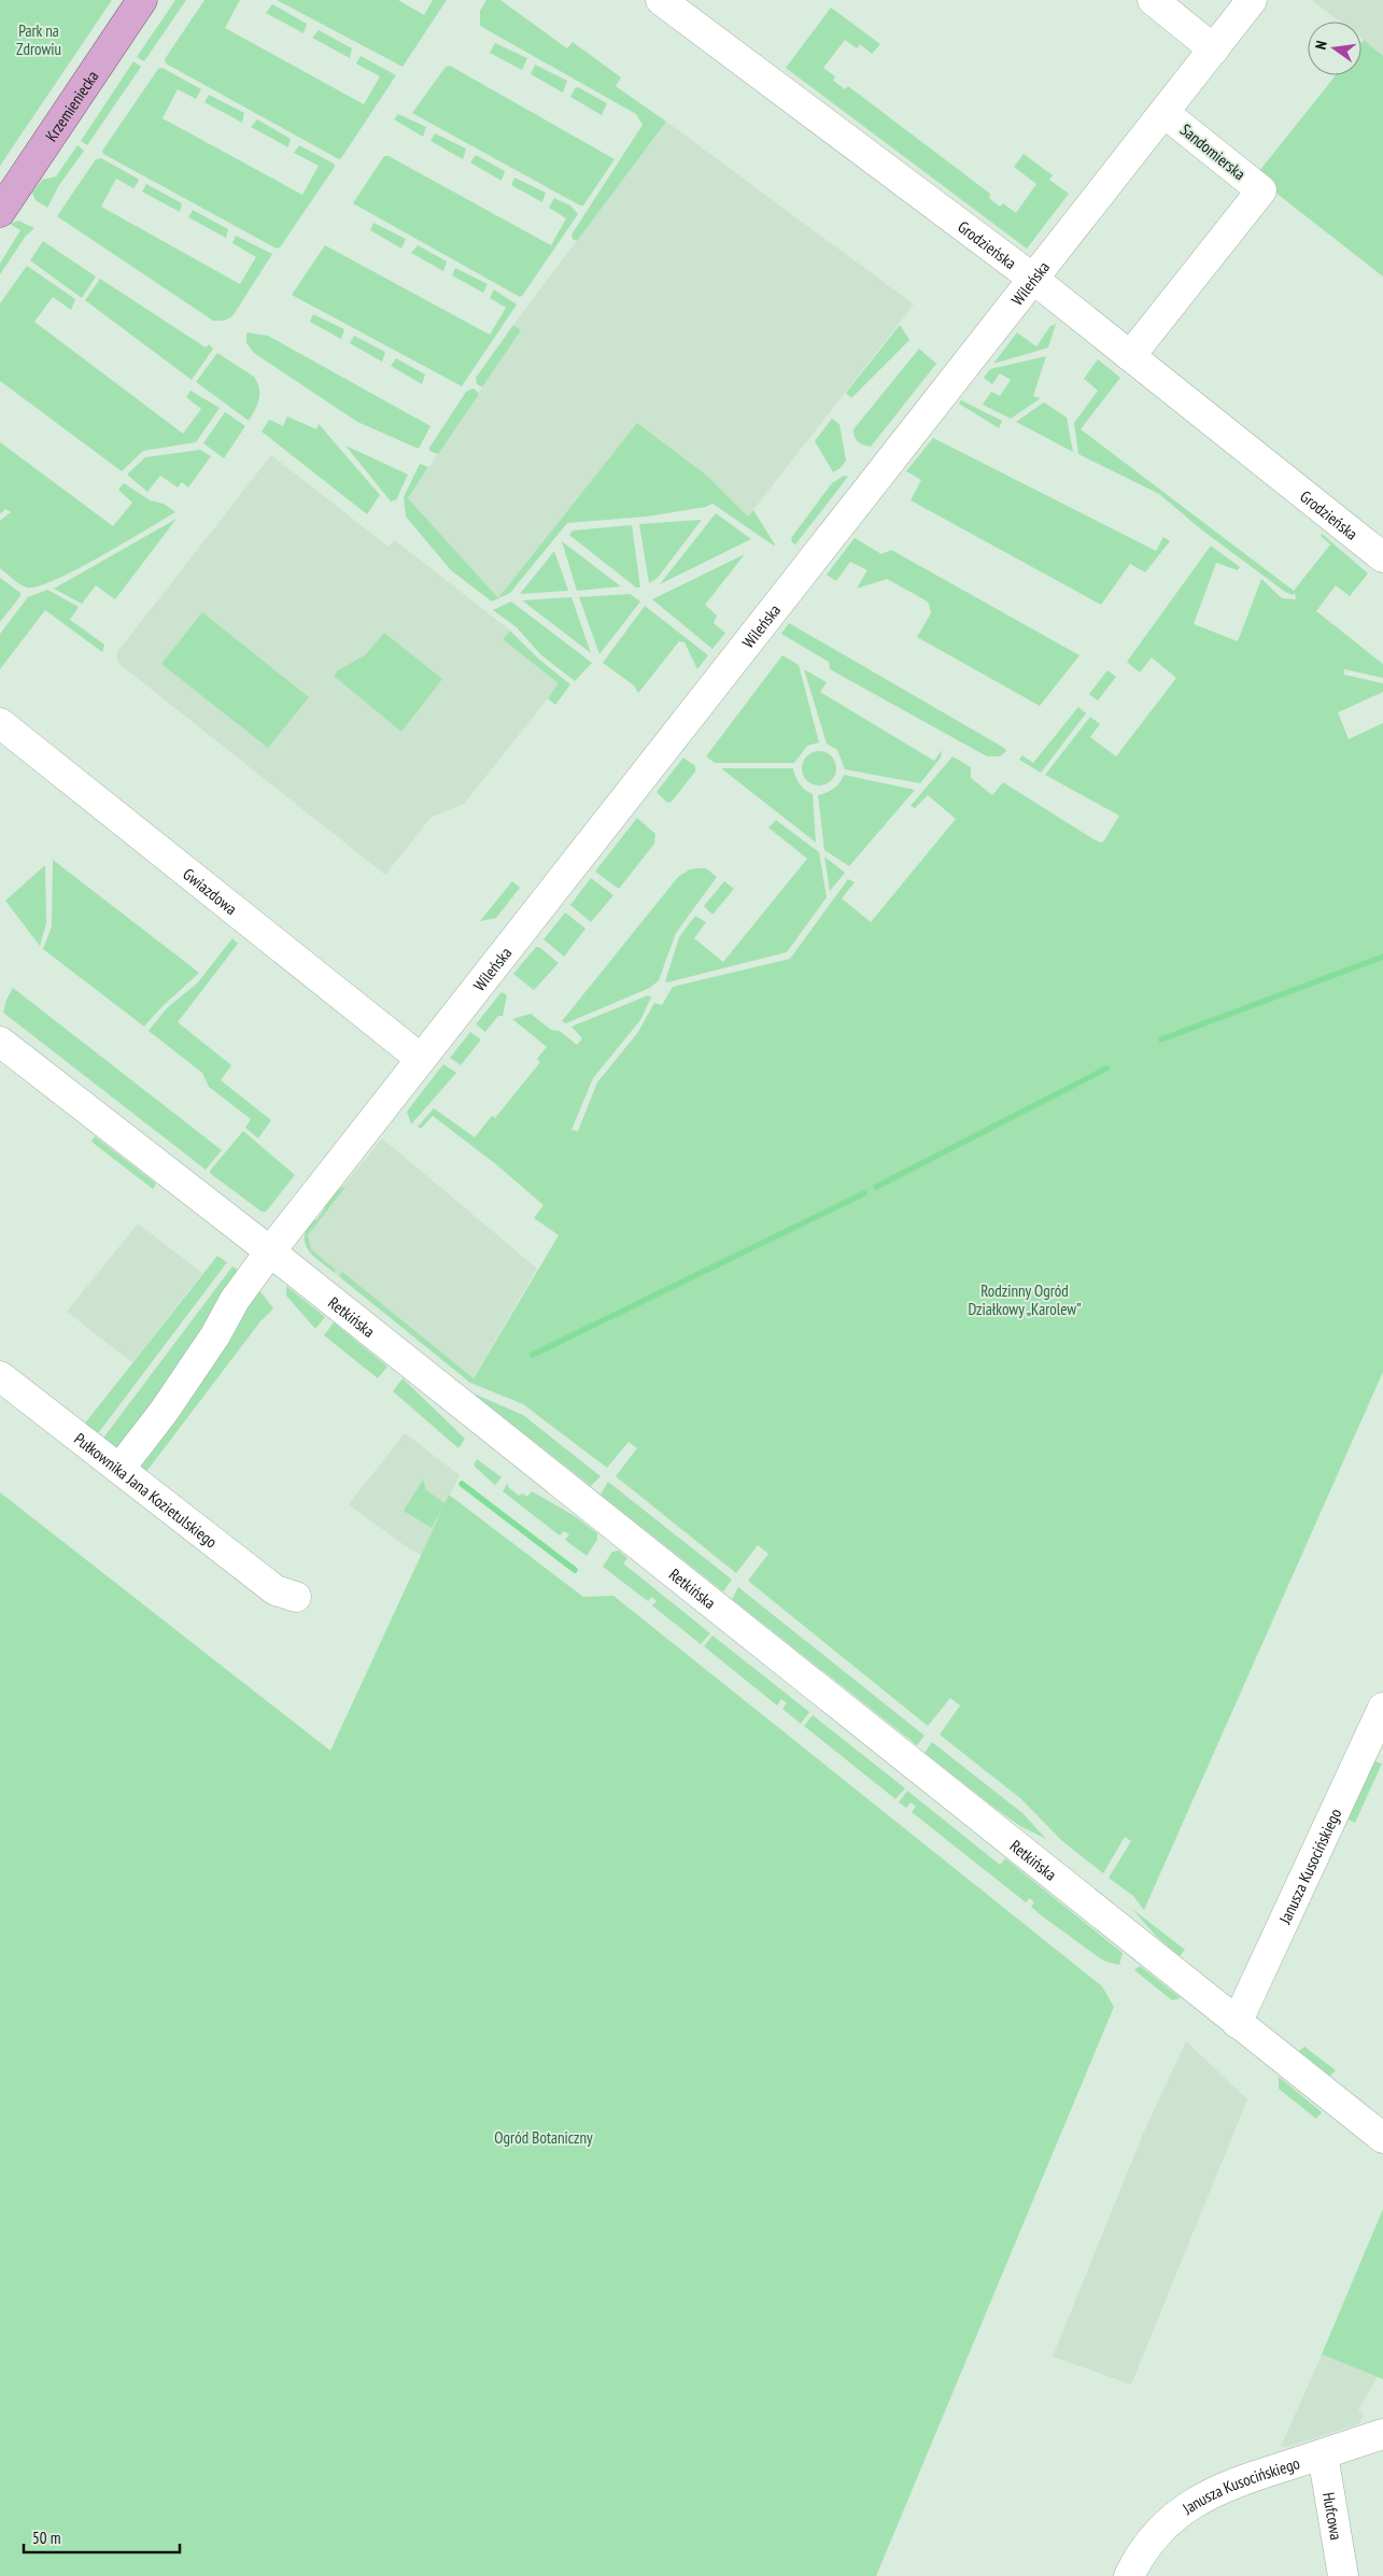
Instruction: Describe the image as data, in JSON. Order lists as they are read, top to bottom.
{
  "streets": {
    "main road": ["Krzemieniecka"],
    "street": [
      "Sandomierska",
      "Grodzieńska",
      "Wileńska",
      "Gwiazdowa",
      "Retkińska",
      "Pułkownika Jana Kozietulskiego",
      "Janusza Kusocińskiego",
      "Hufcowa"
    ]
  },
  "crossings": [
    ["Sandomierska", "Grodzieńska"],
    ["Sandomierska", "Wileńska"],
    ["Grodzieńska", "Wileńska"],
    ["Wileńska", "Gwiazdowa"],
    ["Wileńska", "Retkińska"],
    ["Wileńska", "Pułkownika Jana Kozietulskiego"],
    ["Retkińska", "Janusza Kusocińskiego"],
    ["Janusza Kusocińskiego", "Hufcowa"]
  ],
  "parks": ["Park na Zdrowiu", "Rodzinny Ogród Działkowy „Karolew”", "Ogród Botaniczny"],
  "scale_bar": "50 m",
  "north": "left"
}
